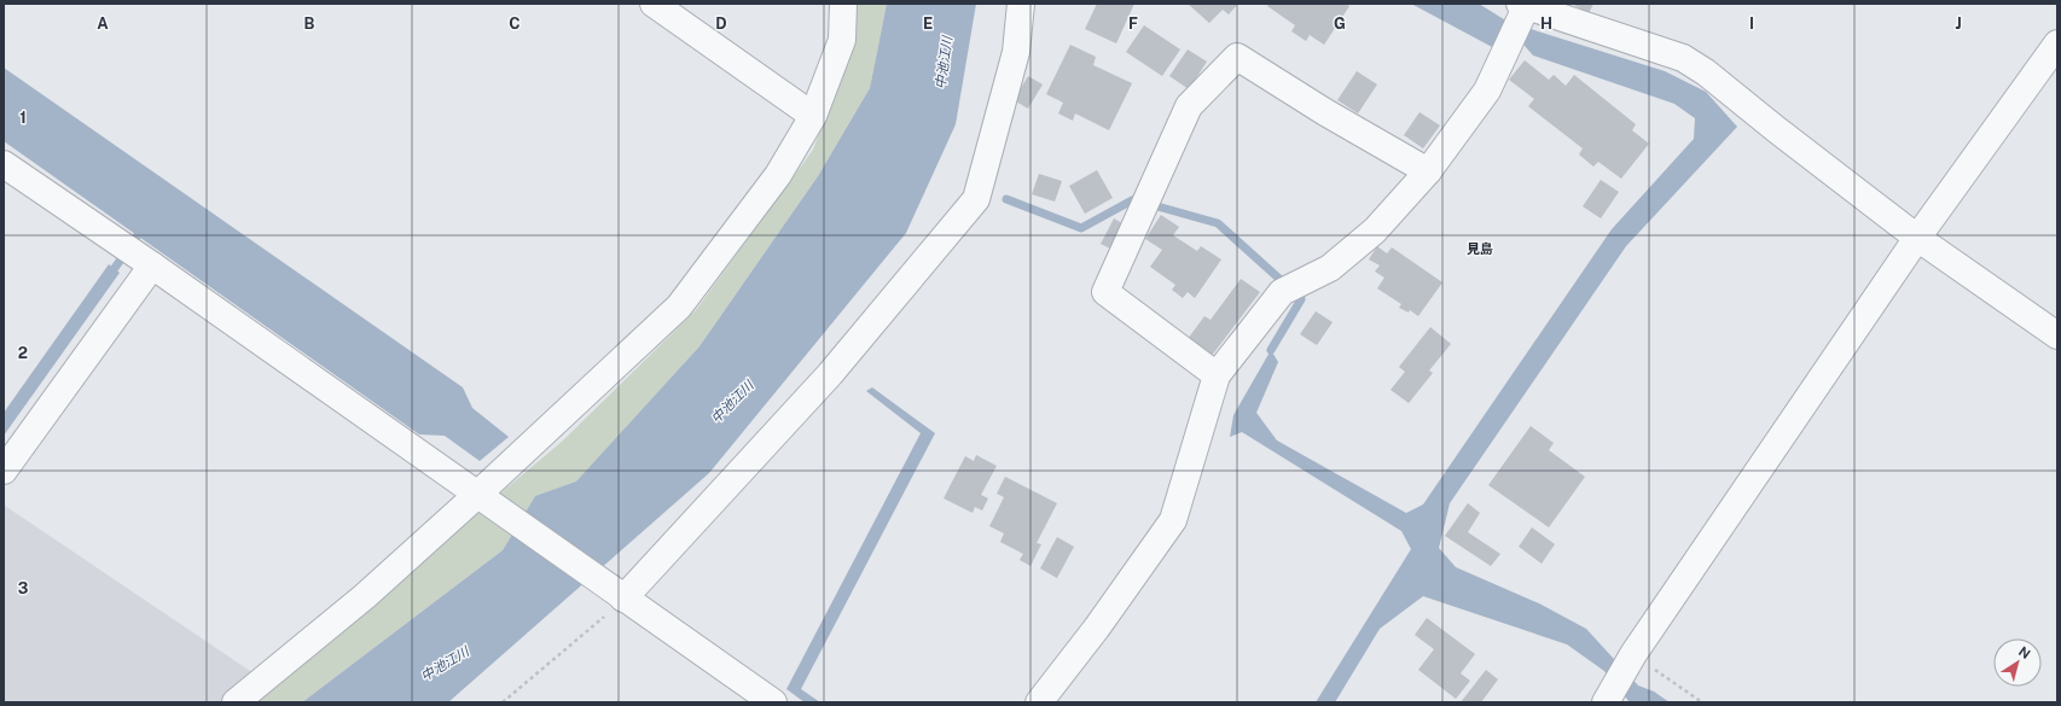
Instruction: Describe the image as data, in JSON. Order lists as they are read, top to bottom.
{
  "districts": ["見島"],
  "water": ["中池江川"],
  "north": "top right",
  "grid": {
    "columns": [
      "A",
      "B",
      "C",
      "D",
      "E",
      "F",
      "G",
      "H",
      "I",
      "J"
    ],
    "rows": ["1", "2", "3"]
  }
}
